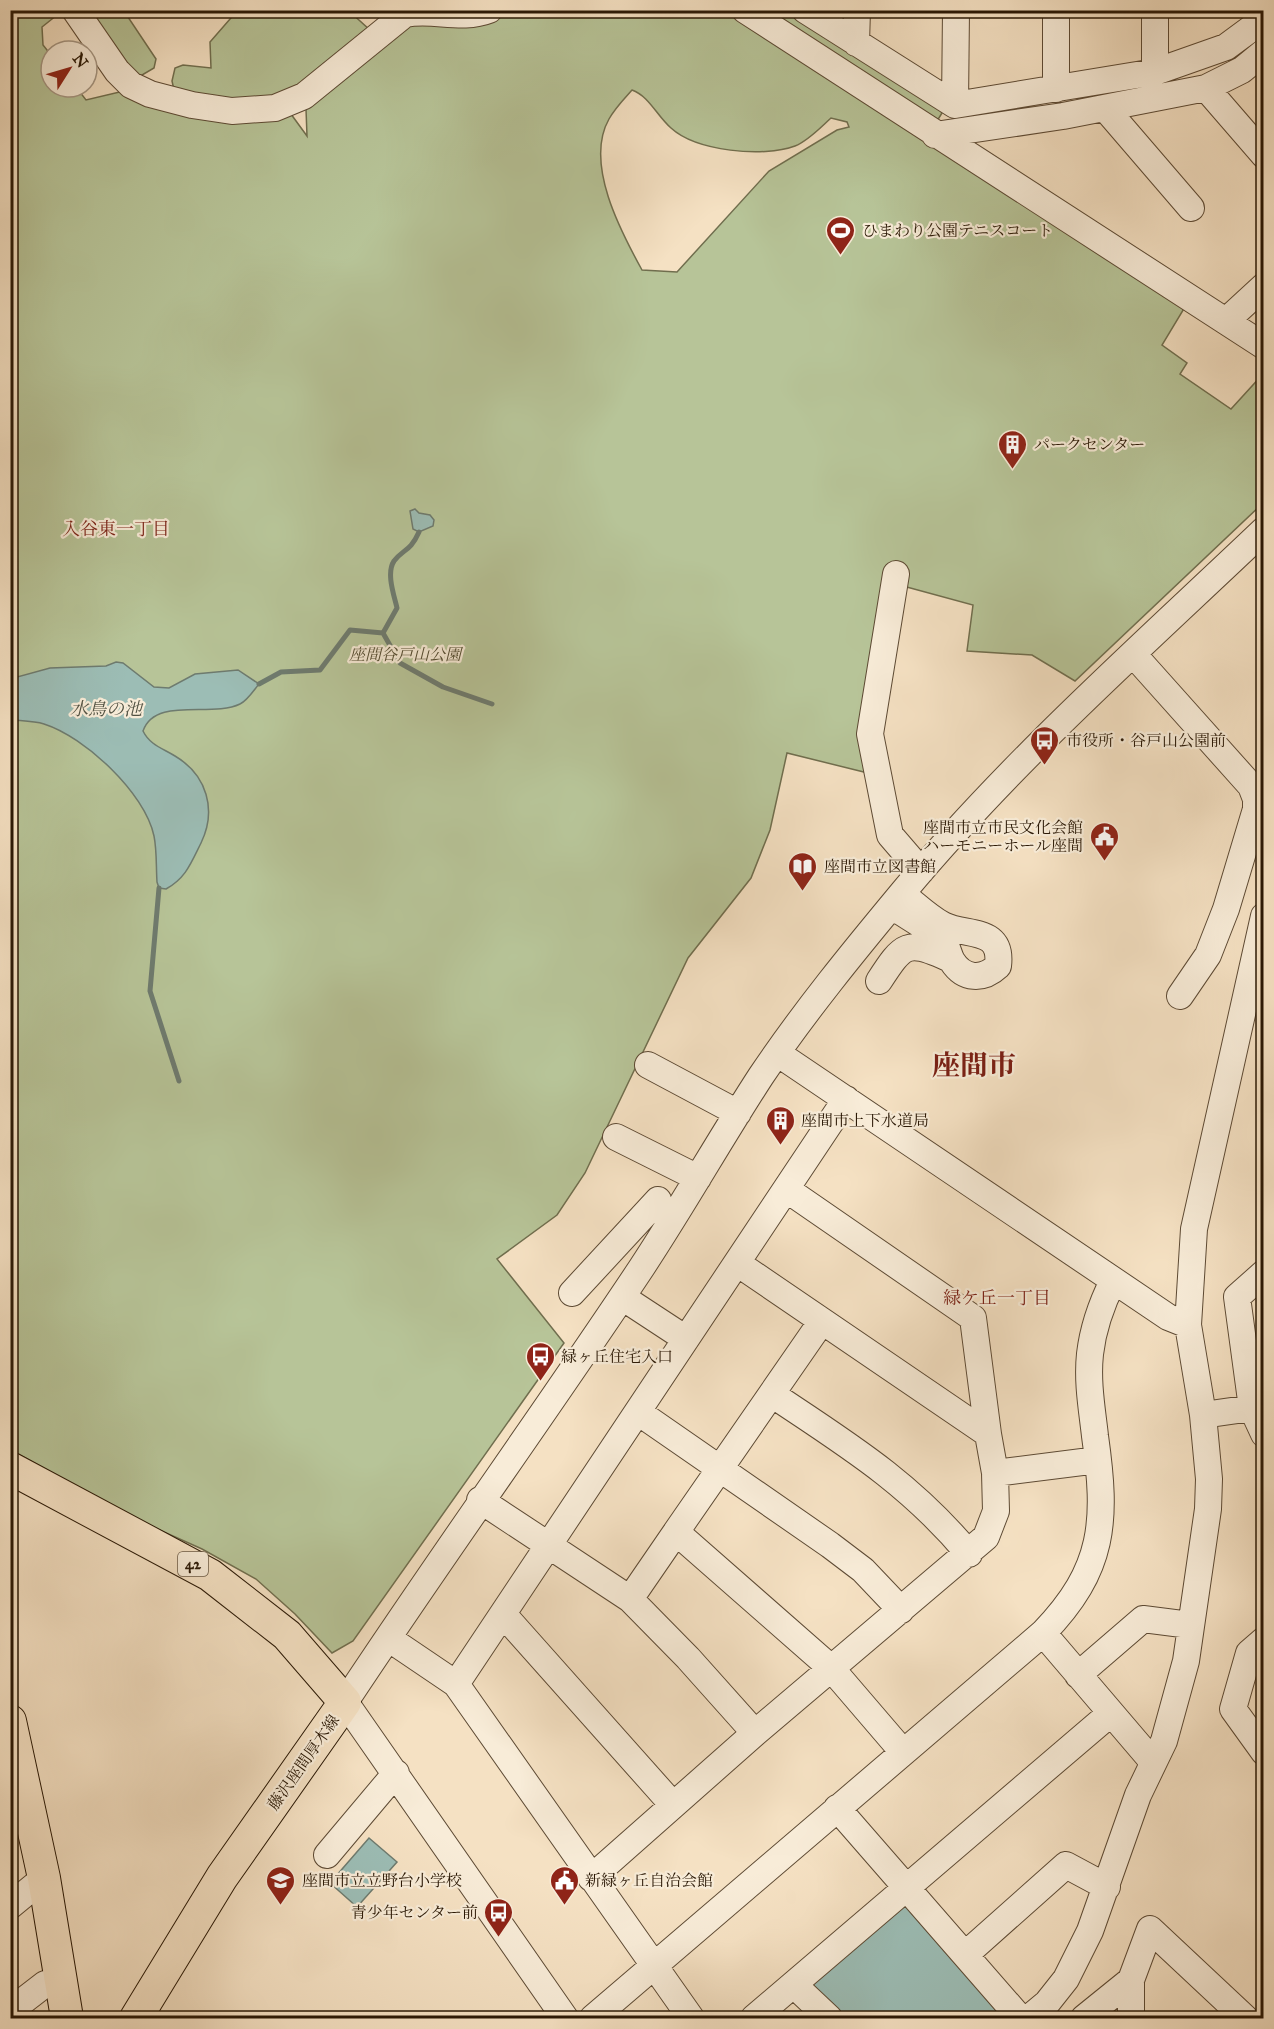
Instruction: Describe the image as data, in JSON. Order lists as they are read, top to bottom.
{
  "streets": {
    "main road": ["42", "藤沢座間厚木線"]
  },
  "districts": ["入谷東一丁目", "座間市", "緑ケ丘一丁目"],
  "water": ["水鳥の池"],
  "parks": ["座間谷戸山公園"],
  "places": {
    "sports": ["ひまわり公園テニスコート"],
    "building": ["パークセンター", "座間市上下水道局"],
    "bus stop": ["市役所・谷戸山公園前", "緑ヶ丘住宅入口", "青少年センター前"],
    "public building": ["座間市立市民文化会館 ハーモニーホール座間", "新緑ヶ丘自治会館"],
    "library": ["座間市立図書館"],
    "school or university": ["座間市立立野台小学校"]
  },
  "north": "top right"
}
